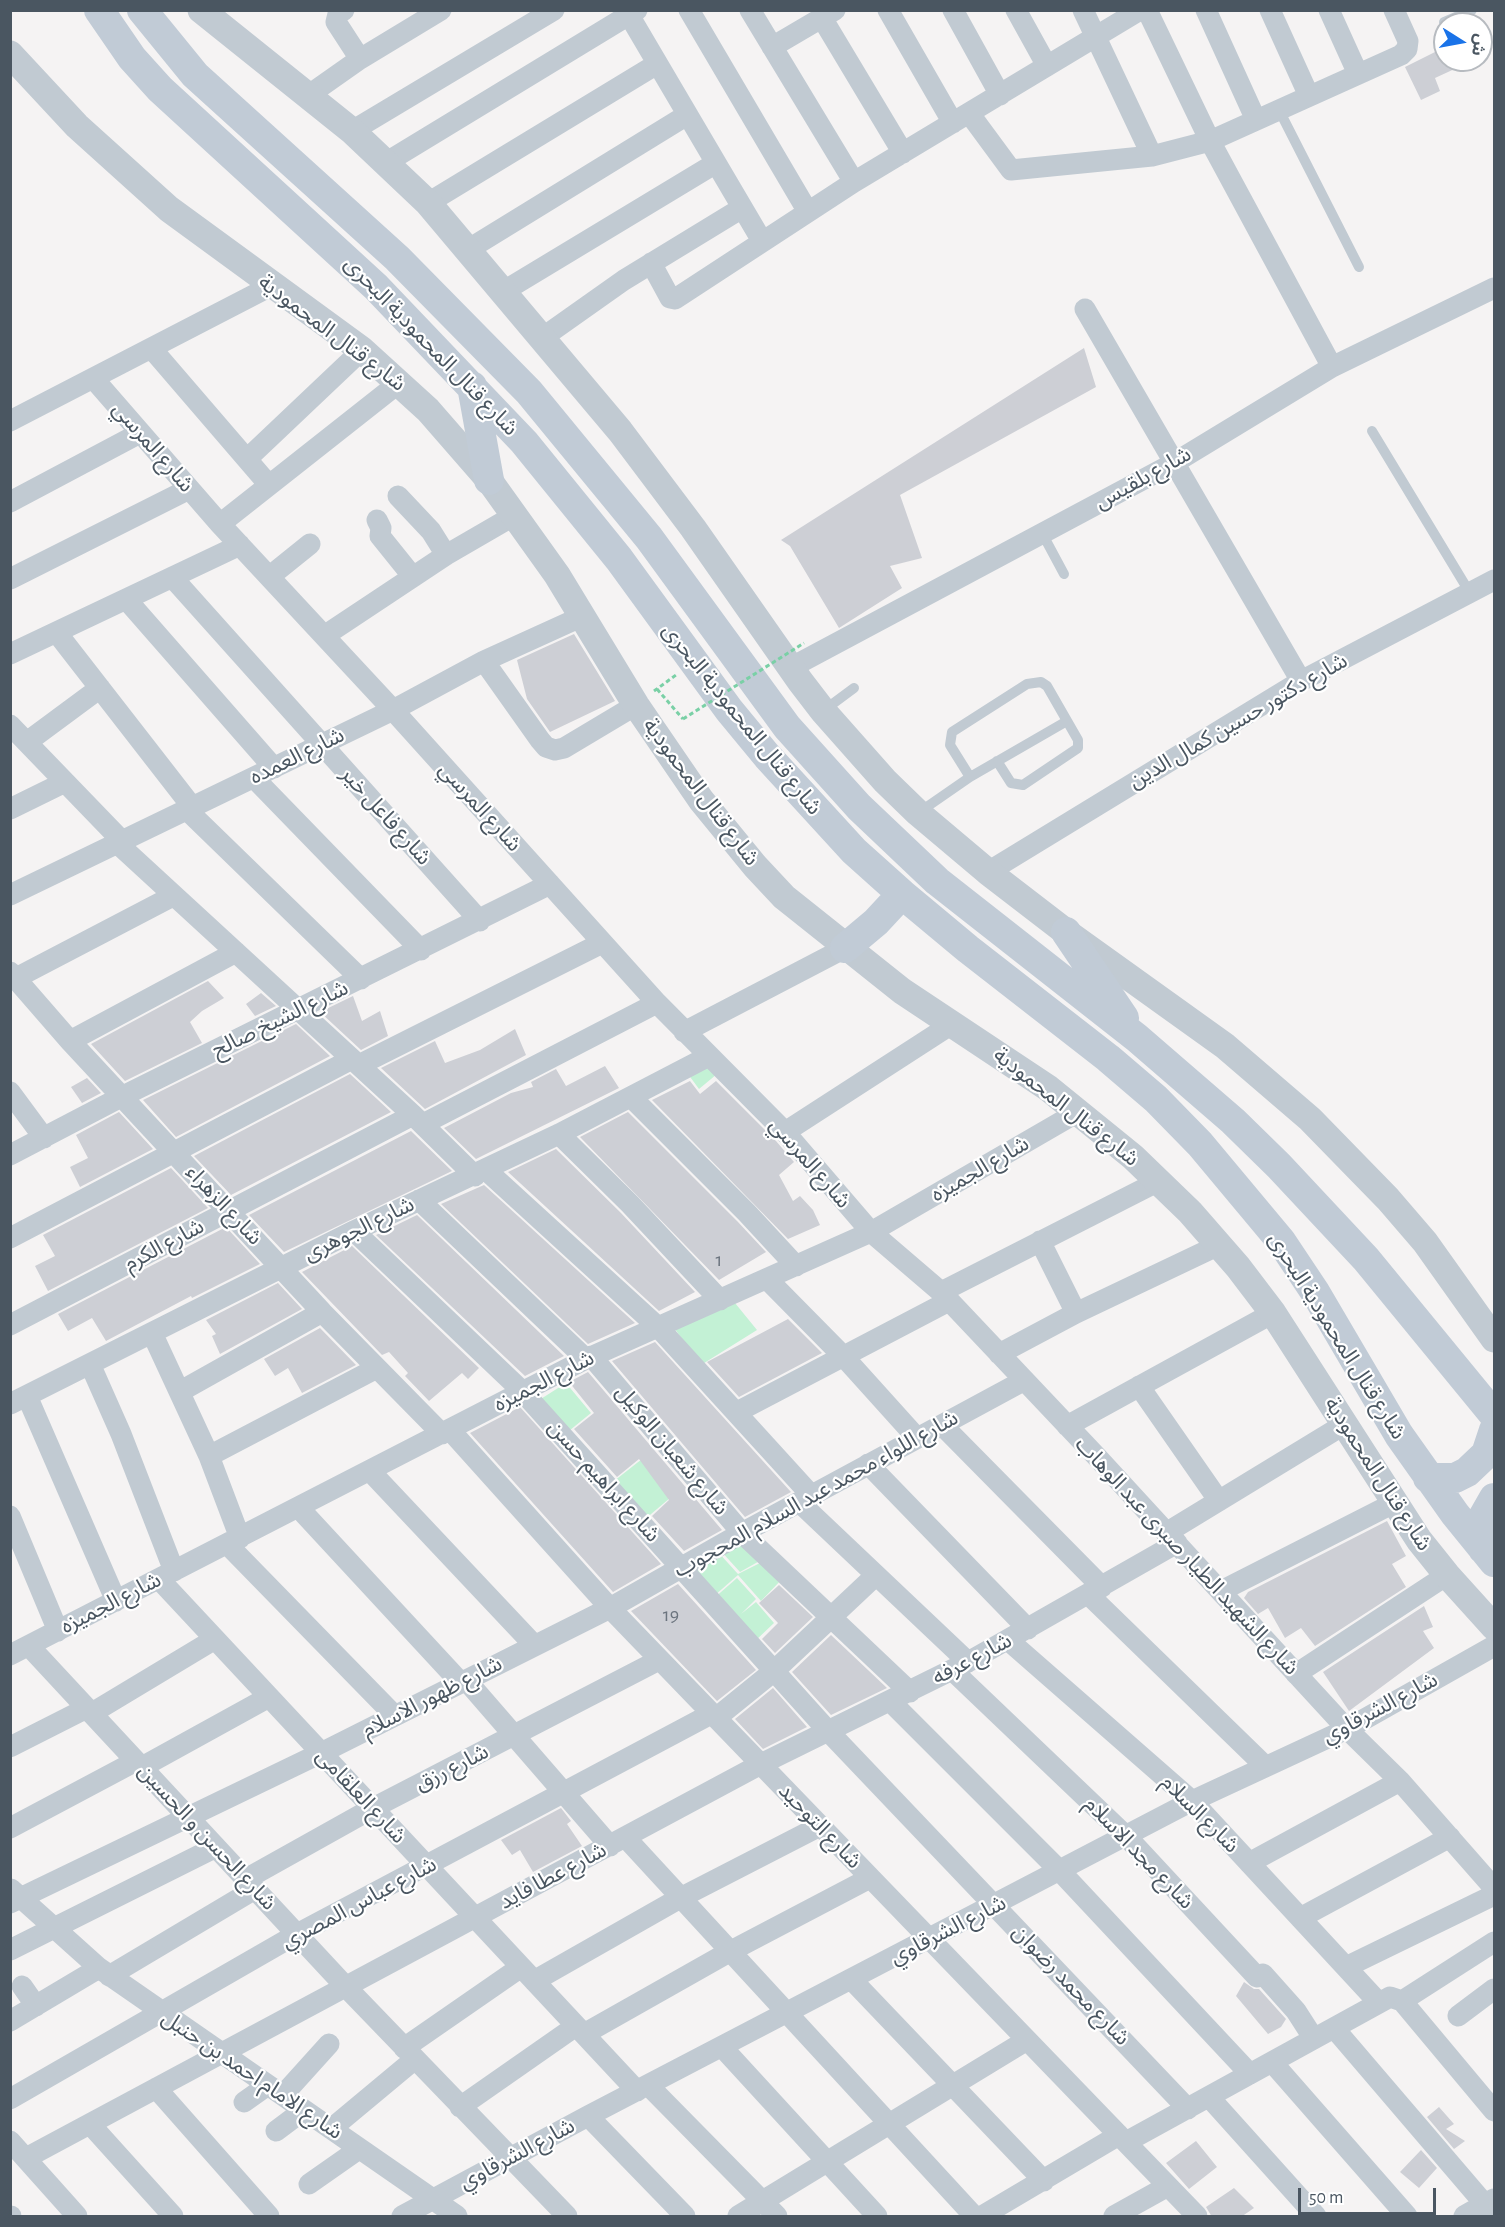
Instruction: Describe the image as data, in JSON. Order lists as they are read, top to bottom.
{
  "streets": {
    "main road": ["شارع قنال المحمودية البحرى"],
    "street": [
      "شارع قنال المحمودية",
      "شارع المرسي",
      "شارع بلقيس",
      "شارع دكتور حسين كمال الدين",
      "شارع العمده",
      "شارع فاعل خير",
      "شارع الشيخ صالح",
      "شارع الجميزه",
      "شارع الزهراء",
      "شارع الجوهرى",
      "شارع الكرم",
      "شارع شعبان الوكيل",
      "شارع ابراهيم حسن",
      "شارع اللواء محمد عبد السلام المحجوب",
      "شارع الشهيد الطيار صبرى عبد الوهاب",
      "شارع عرفه",
      "شارع ظهور الاسلام",
      "شارع الشرقاوي",
      "شارع رزق",
      "شارع العلقامى",
      "شارع السلام",
      "شارع التوحيد",
      "شارع الحسن و الحسين",
      "شارع مجد الاسلام",
      "شارع عطا فايد",
      "شارع عباس المصري",
      "شارع محمد رضوان",
      "شارع الامام احمد بن حنبل"
    ]
  },
  "crossings": [
    ["شارع قنال المحمودية", "شارع العمده"],
    ["شارع قنال المحمودية", "شارع الجميزه"],
    ["شارع قنال المحمودية", "شارع عرفه"],
    ["شارع المرسي", "شارع العمده"],
    ["شارع المرسي", "شارع الشيخ صالح"],
    ["شارع المرسي", "شارع الجميزه"],
    ["شارع المرسي", "شارع الجوهرى"],
    ["شارع المرسي", "شارع الكرم"],
    ["شارع المرسي", "شارع الشهيد الطيار صبرى عبد الوهاب"],
    ["شارع العمده", "شارع فاعل خير"],
    ["شارع العمده", "شارع مجد الاسلام"],
    ["شارع فاعل خير", "شارع الشيخ صالح"],
    ["شارع الشيخ صالح", "شارع الزهراء"],
    ["شارع الشيخ صالح", "شارع مجد الاسلام"],
    ["شارع الجميزه", "شارع الزهراء"],
    ["شارع الجميزه", "شارع شعبان الوكيل"],
    ["شارع الجميزه", "شارع ابراهيم حسن"],
    ["شارع الجميزه", "شارع الشهيد الطيار صبرى عبد الوهاب"],
    ["شارع الجميزه", "شارع العلقامى"],
    ["شارع الجميزه", "شارع التوحيد"],
    ["شارع الجميزه", "شارع الحسن و الحسين"],
    ["شارع الجميزه", "شارع مجد الاسلام"],
    ["شارع الزهراء", "شارع الجوهرى"],
    ["شارع الزهراء", "شارع الكرم"],
    ["شارع الزهراء", "شارع التوحيد"],
    ["شارع الجوهرى", "شارع شعبان الوكيل"],
    ["شارع الجوهرى", "شارع ابراهيم حسن"],
    ["شارع الجوهرى", "شارع مجد الاسلام"],
    ["شارع الكرم", "شارع مجد الاسلام"],
    ["شارع شعبان الوكيل", "شارع اللواء محمد عبد السلام المحجوب"],
    ["شارع شعبان الوكيل", "شارع عرفه"],
    ["شارع شعبان الوكيل", "شارع عباس المصري"],
    ["شارع ابراهيم حسن", "شارع اللواء محمد عبد السلام المحجوب"],
    ["شارع ابراهيم حسن", "شارع عرفه"],
    ["شارع ابراهيم حسن", "شارع عباس المصري"],
    ["شارع ابراهيم حسن", "شارع محمد رضوان"],
    ["شارع اللواء محمد عبد السلام المحجوب", "شارع الشهيد الطيار صبرى عبد الوهاب"],
    ["شارع اللواء محمد عبد السلام المحجوب", "شارع ظهور الاسلام"],
    ["شارع اللواء محمد عبد السلام المحجوب", "شارع التوحيد"],
    ["شارع اللواء محمد عبد السلام المحجوب", "شارع مجد الاسلام"],
    ["شارع الشهيد الطيار صبرى عبد الوهاب", "شارع عرفه"],
    ["شارع الشهيد الطيار صبرى عبد الوهاب", "شارع الشرقاوي"],
    ["شارع عرفه", "شارع السلام"],
    ["شارع عرفه", "شارع التوحيد"],
    ["شارع عرفه", "شارع مجد الاسلام"],
    ["شارع عرفه", "شارع عطا فايد"],
    ["شارع عرفه", "شارع محمد رضوان"],
    ["شارع ظهور الاسلام", "شارع العلقامى"],
    ["شارع ظهور الاسلام", "شارع التوحيد"],
    ["شارع ظهور الاسلام", "شارع الحسن و الحسين"],
    ["شارع ظهور الاسلام", "شارع الامام احمد بن حنبل"],
    ["شارع الشرقاوي", "شارع العلقامى"],
    ["شارع الشرقاوي", "شارع السلام"],
    ["شارع الشرقاوي", "شارع التوحيد"],
    ["شارع الشرقاوي", "شارع الحسن و الحسين"],
    ["شارع الشرقاوي", "شارع مجد الاسلام"],
    ["شارع الشرقاوي", "شارع محمد رضوان"],
    ["شارع الشرقاوي", "شارع الامام احمد بن حنبل"],
    ["شارع رزق", "شارع العلقامى"],
    ["شارع رزق", "شارع التوحيد"],
    ["شارع رزق", "شارع الحسن و الحسين"],
    ["شارع رزق", "شارع الامام احمد بن حنبل"],
    ["شارع العلقامى", "شارع عطا فايد"],
    ["شارع العلقامى", "شارع عباس المصري"],
    ["شارع التوحيد", "شارع عطا فايد"],
    ["شارع التوحيد", "شارع عباس المصري"],
    ["شارع الحسن و الحسين", "شارع عطا فايد"],
    ["شارع الحسن و الحسين", "شارع عباس المصري"],
    ["شارع مجد الاسلام", "شارع عباس المصري"],
    ["شارع عطا فايد", "شارع الامام احمد بن حنبل"],
    ["شارع عباس المصري", "شارع الامام احمد بن حنبل"]
  ],
  "house_numbers": ["1", "19"],
  "scale_bar": "50 m",
  "north": "right"
}
